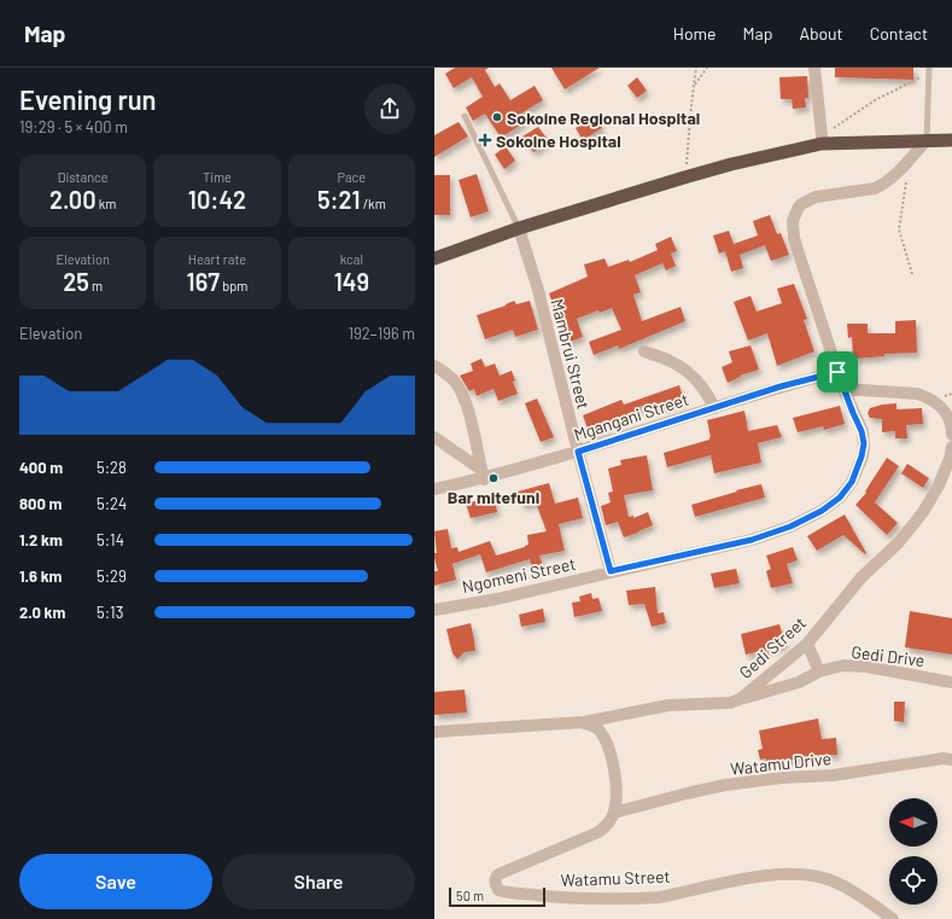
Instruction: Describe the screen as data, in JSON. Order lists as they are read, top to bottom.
{
  "streets": {
    "street": [
      "Mambrui Street",
      "Mgangani Street",
      "Ngomeni Street",
      "Gedi Street",
      "Gedi Drive",
      "Watamu Drive",
      "Watamu Street"
    ]
  },
  "crossings": [
    ["Mambrui Street", "Mgangani Street"],
    ["Mambrui Street", "Ngomeni Street"],
    ["Mgangani Street", "Ngomeni Street"],
    ["Gedi Street", "Gedi Drive"],
    ["Watamu Drive", "Watamu Street"]
  ],
  "places": {
    "other": ["Sokoine Regional Hospital", "Bar mitefuni"],
    "health": ["Sokoine Hospital"]
  },
  "scale_bar": "50 m",
  "north": "left",
  "page": {
    "header": "Map",
    "nav": [
      "Home",
      "Map",
      "About",
      "Contact"
    ],
    "heading": ["Evening run", "19:29 · 5 × 400 m"],
    "stats": [
      ["Distance", "2.00 km"],
      ["Time", "10:42"],
      ["Pace", "5:21 /km"],
      ["Elevation", "25 m"],
      ["Heart rate", "167 bpm"],
      ["kcal", "149"]
    ],
    "chart": ["Elevation", "192–196 m"],
    "list": [
      {
        "name": "400 m",
        "note": "5:28"
      },
      {
        "name": "800 m",
        "note": "5:24"
      },
      {
        "name": "1.2 km",
        "note": "5:14"
      },
      {
        "name": "1.6 km",
        "note": "5:29"
      },
      {
        "name": "2.0 km",
        "note": "5:13"
      }
    ],
    "buttons": ["Save", "Share"],
    "scale": "50 m"
  }
}
